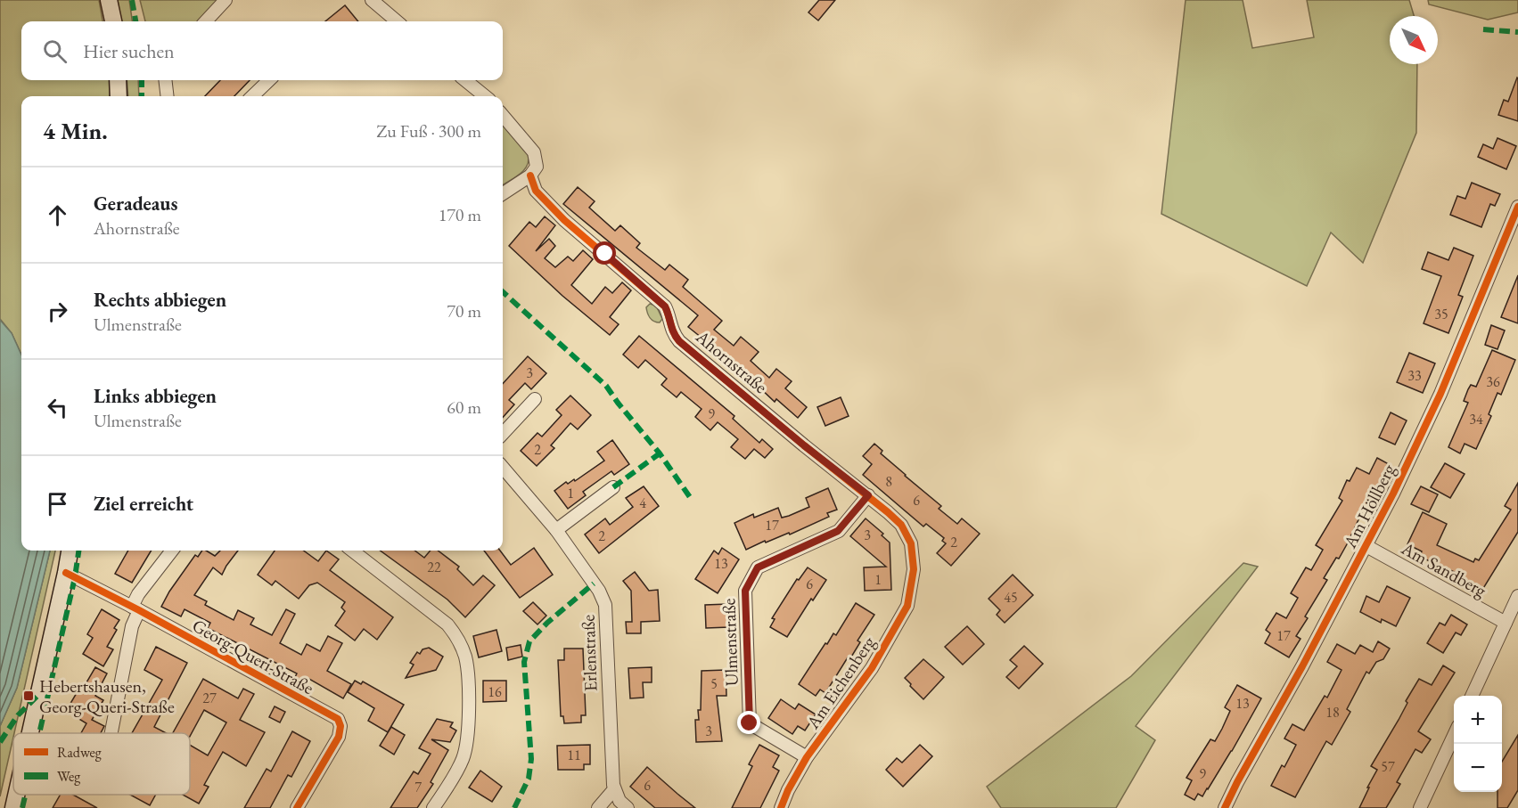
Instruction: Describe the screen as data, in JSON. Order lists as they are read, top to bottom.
{
  "streets": {
    "street": [
      "Ahornstraße",
      "Am Höllberg",
      "Am Sandberg",
      "Ulmenstraße",
      "Erlenstraße",
      "Georg-Queri-Straße",
      "Am Eichenberg"
    ]
  },
  "crossings": [
    ["Ahornstraße", "Ulmenstraße"],
    ["Ahornstraße", "Am Eichenberg"],
    ["Am Höllberg", "Am Sandberg"],
    ["Ulmenstraße", "Am Eichenberg"]
  ],
  "places": {
    "transit": ["Hebertshausen, Georg-Queri-Straße"]
  },
  "house_numbers": [
    "35",
    "3",
    "33",
    "36",
    "9",
    "34",
    "2",
    "8",
    "1",
    "6",
    "4",
    "17",
    "3",
    "2",
    "2",
    "13",
    "22",
    "1",
    "6",
    "45",
    "17",
    "5",
    "16",
    "27",
    "13",
    "18",
    "3",
    "11",
    "57",
    "9",
    "6",
    "7"
  ],
  "legend": ["Radweg", "Weg"],
  "north": "bottom right",
  "page": {
    "search": "Hier suchen",
    "heading": ["4 Min.", "Zu Fuß · 300 m"],
    "list": [
      ["Geradeaus", "Ahornstraße", "170 m"],
      ["Rechts abbiegen", "Ulmenstraße", "70 m"],
      ["Links abbiegen", "Ulmenstraße", "60 m"],
      "Ziel erreicht"
    ],
    "map_buttons": ["+", "−"]
  }
}
